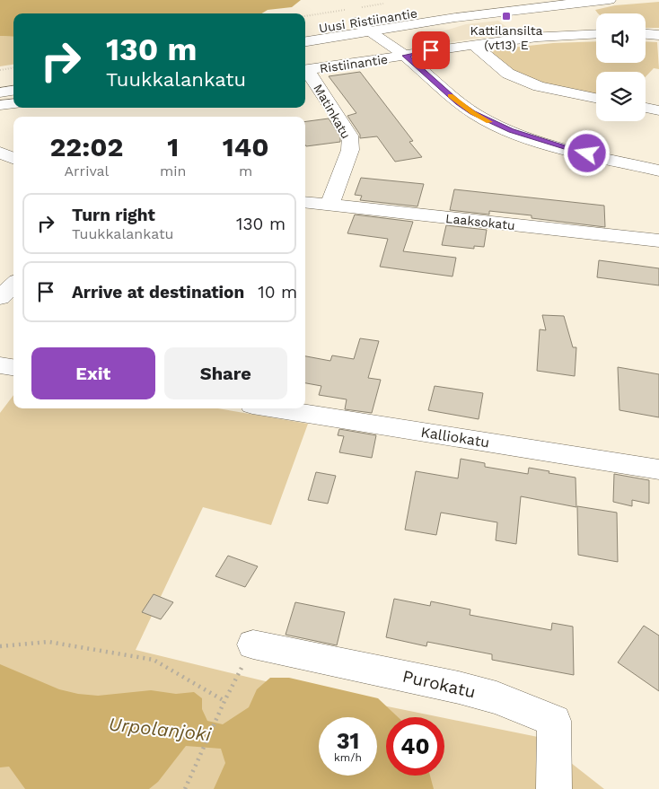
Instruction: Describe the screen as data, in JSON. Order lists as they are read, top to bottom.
{
  "streets": {
    "main road": [
      "Uusi Ristiinantie",
      "Ristiinantie",
      "Matinkatu",
      "Laaksokatu",
      "Kalliokatu",
      "Purokatu"
    ]
  },
  "crossings": [
    ["Matinkatu", "Laaksokatu"]
  ],
  "water": ["Urpolanjoki"],
  "places": {
    "transit": ["Kattilansilta (vt13) E"]
  },
  "page": {
    "turn": ["130 m", "Tuukkalankatu"],
    "eta": [
      "22:02",
      "Arrival",
      "1",
      "min",
      "140",
      "m"
    ],
    "list": [
      {
        "name": "Turn right",
        "note": "Tuukkalankatu",
        "value": "130 m"
      },
      {
        "name": "Arrive at destination",
        "value": "10 m"
      }
    ],
    "buttons": ["Exit", "Share"],
    "speed": "31 km/h",
    "limit": "40"
  }
}
